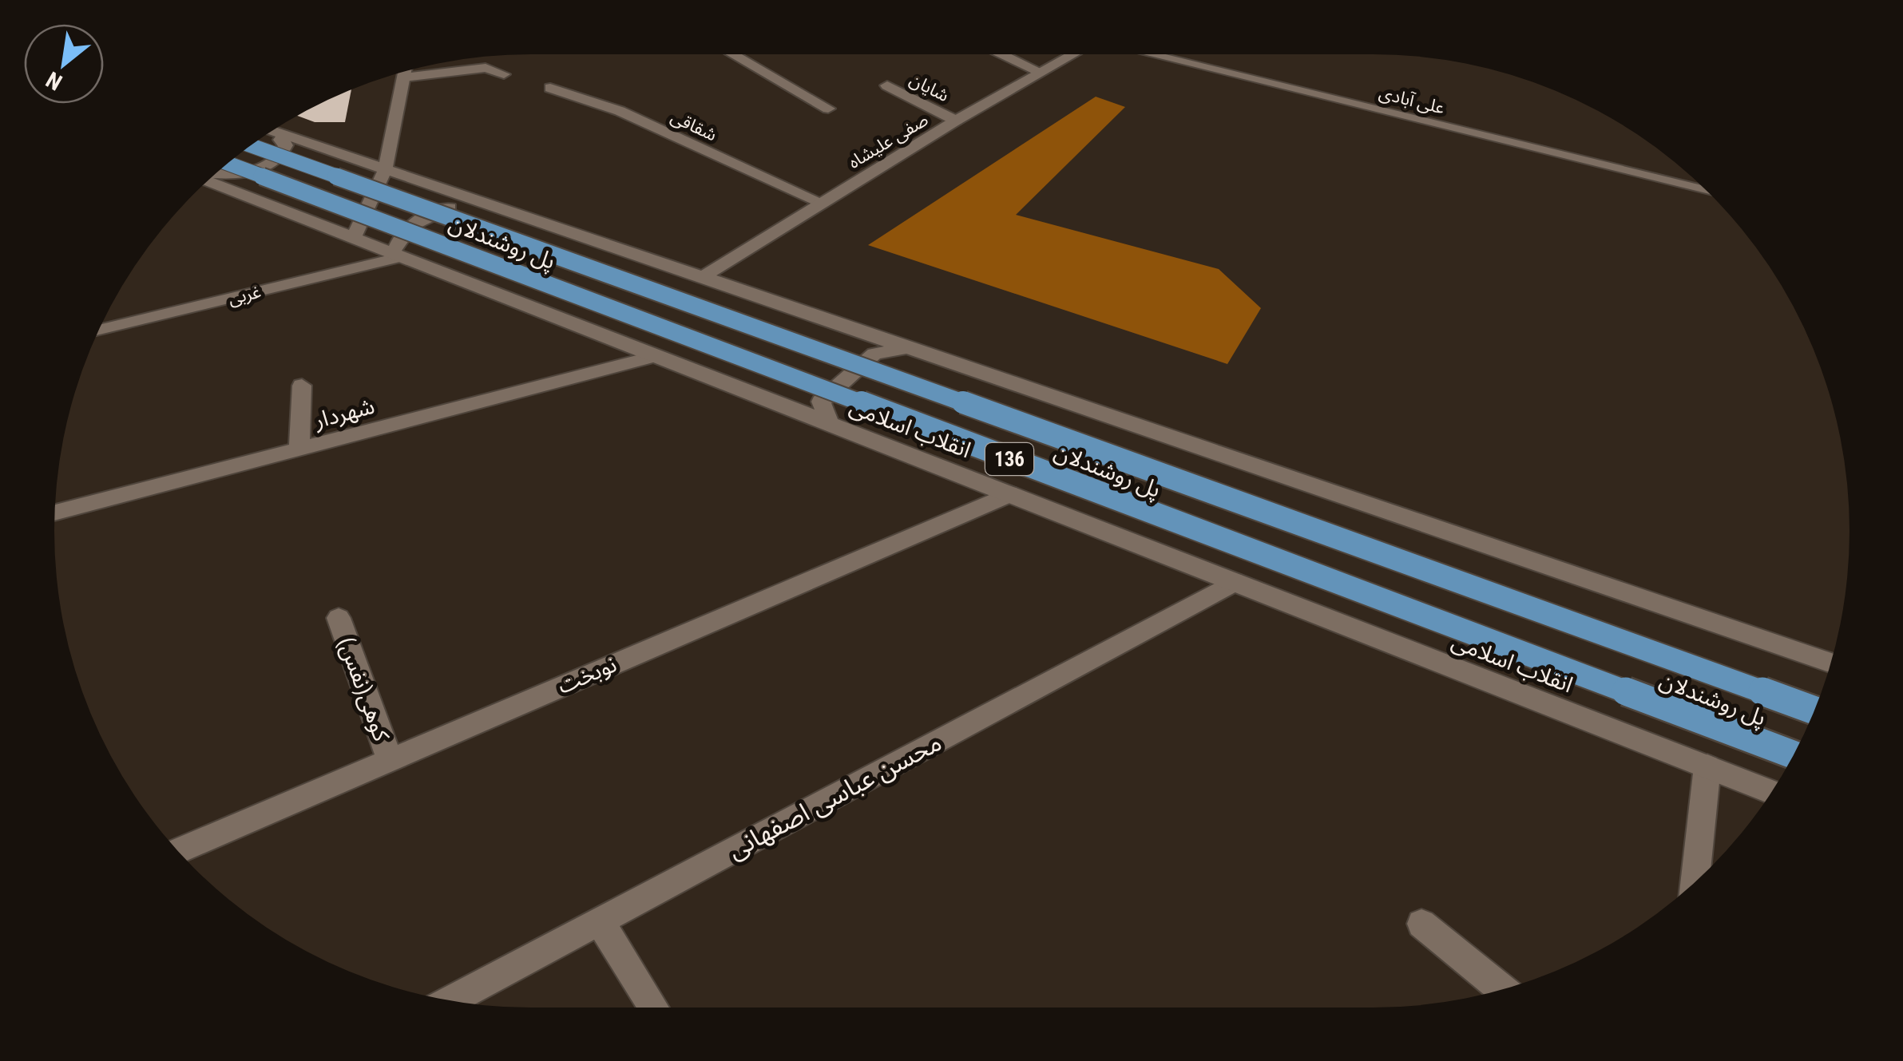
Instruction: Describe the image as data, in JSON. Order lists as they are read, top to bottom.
{
  "streets": {
    "main road": [
      "شایان",
      "علی آبادی",
      "شقاقی",
      "صفی علیشاه",
      "پل روشندلان",
      "غربی",
      "شهردار",
      "انقلاب اسلامی",
      "136",
      "نوبخت",
      "کوهی(نفس)",
      "محسن عباسی اصفهانی"
    ]
  },
  "crossings": [
    ["شایان", "صفی علیشاه"],
    ["شقاقی", "صفی علیشاه"],
    ["غربی", "انقلاب اسلامی"],
    ["شهردار", "انقلاب اسلامی"],
    ["انقلاب اسلامی", "نوبخت"],
    ["انقلاب اسلامی", "محسن عباسی اصفهانی"],
    ["نوبخت", "کوهی(نفس)"]
  ],
  "north": "bottom left"
}
